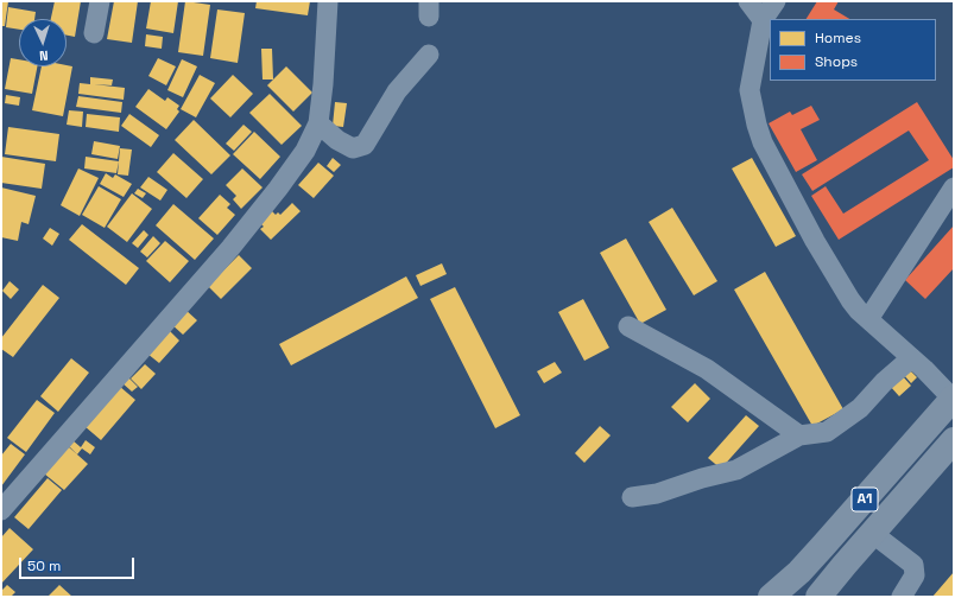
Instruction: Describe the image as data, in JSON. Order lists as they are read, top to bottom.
{
  "streets": {
    "highway": ["A1"]
  },
  "legend": ["Homes", "Shops"],
  "scale_bar": "50 m",
  "north": "bottom"
}
